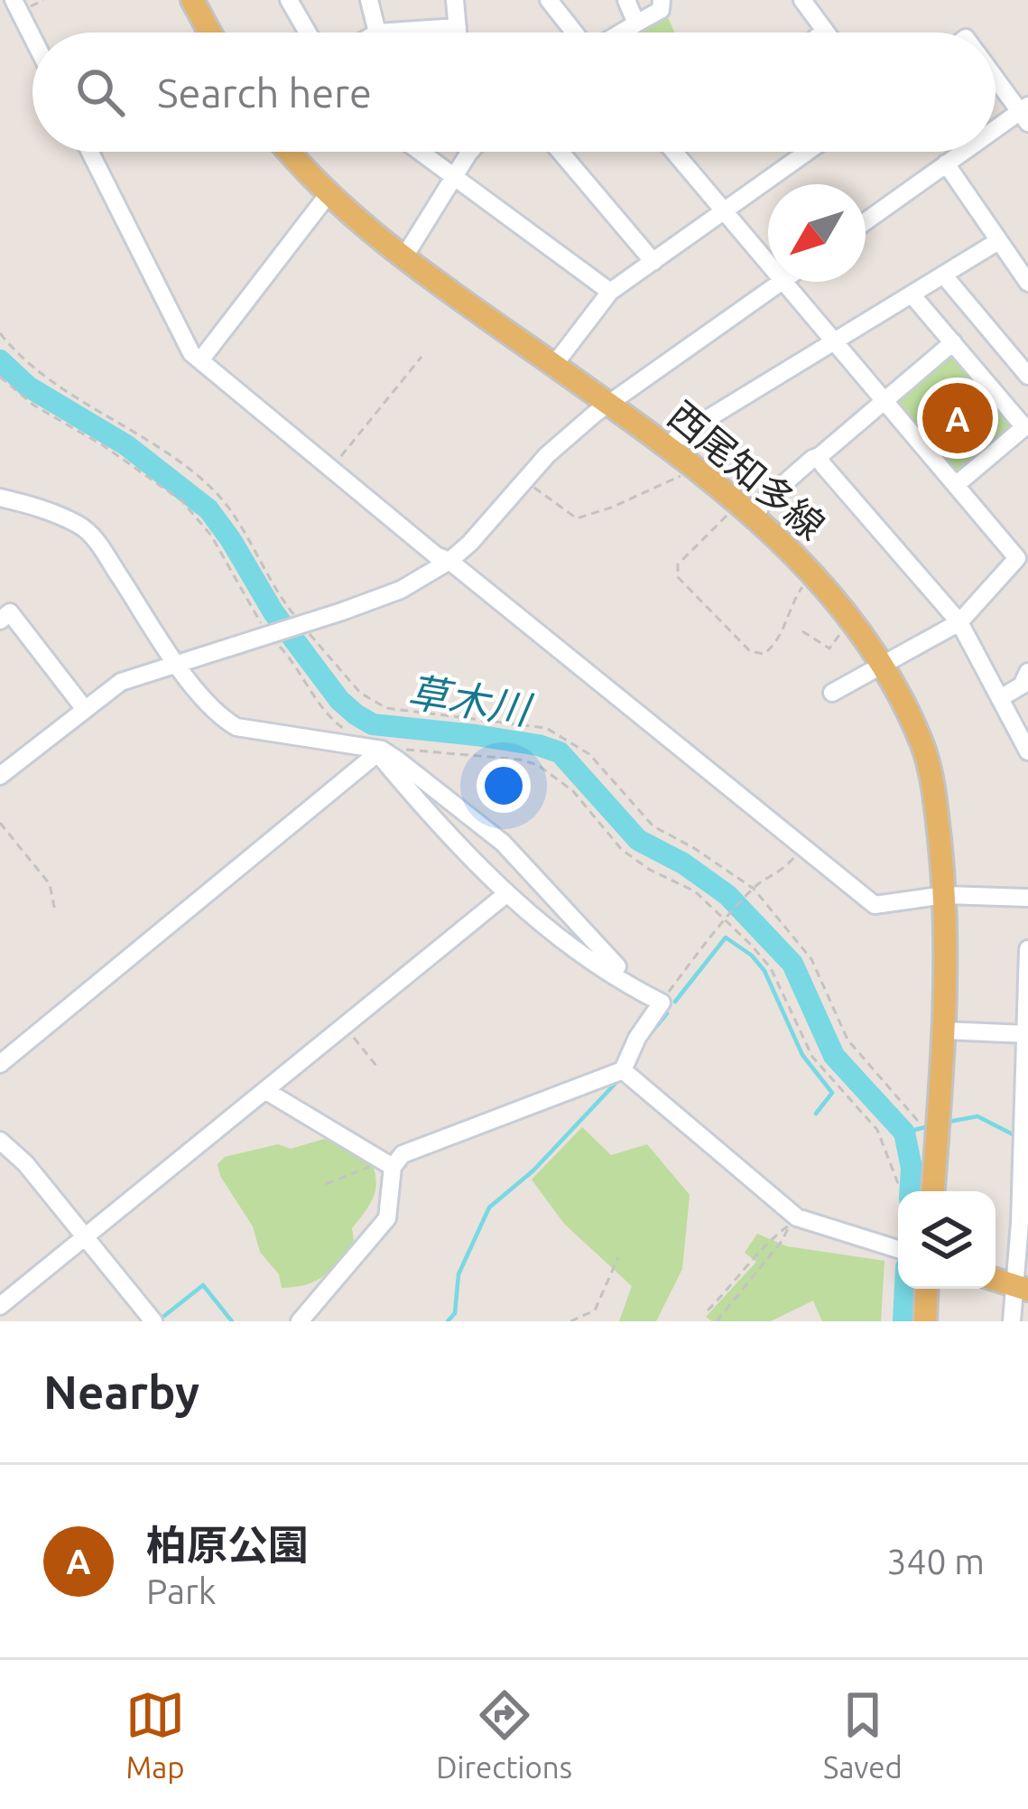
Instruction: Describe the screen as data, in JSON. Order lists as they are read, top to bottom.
{
  "streets": {
    "main road": ["西尾知多線"]
  },
  "water": ["草木川"],
  "north": "bottom left",
  "page": {
    "search": "Search here",
    "pins": "A",
    "heading": "Nearby",
    "list": [
      {
        "mark": "A",
        "name": "柏原公園",
        "note": "Park",
        "value": "340 m"
      }
    ],
    "nav": ["Map", "Directions", "Saved"]
  }
}
